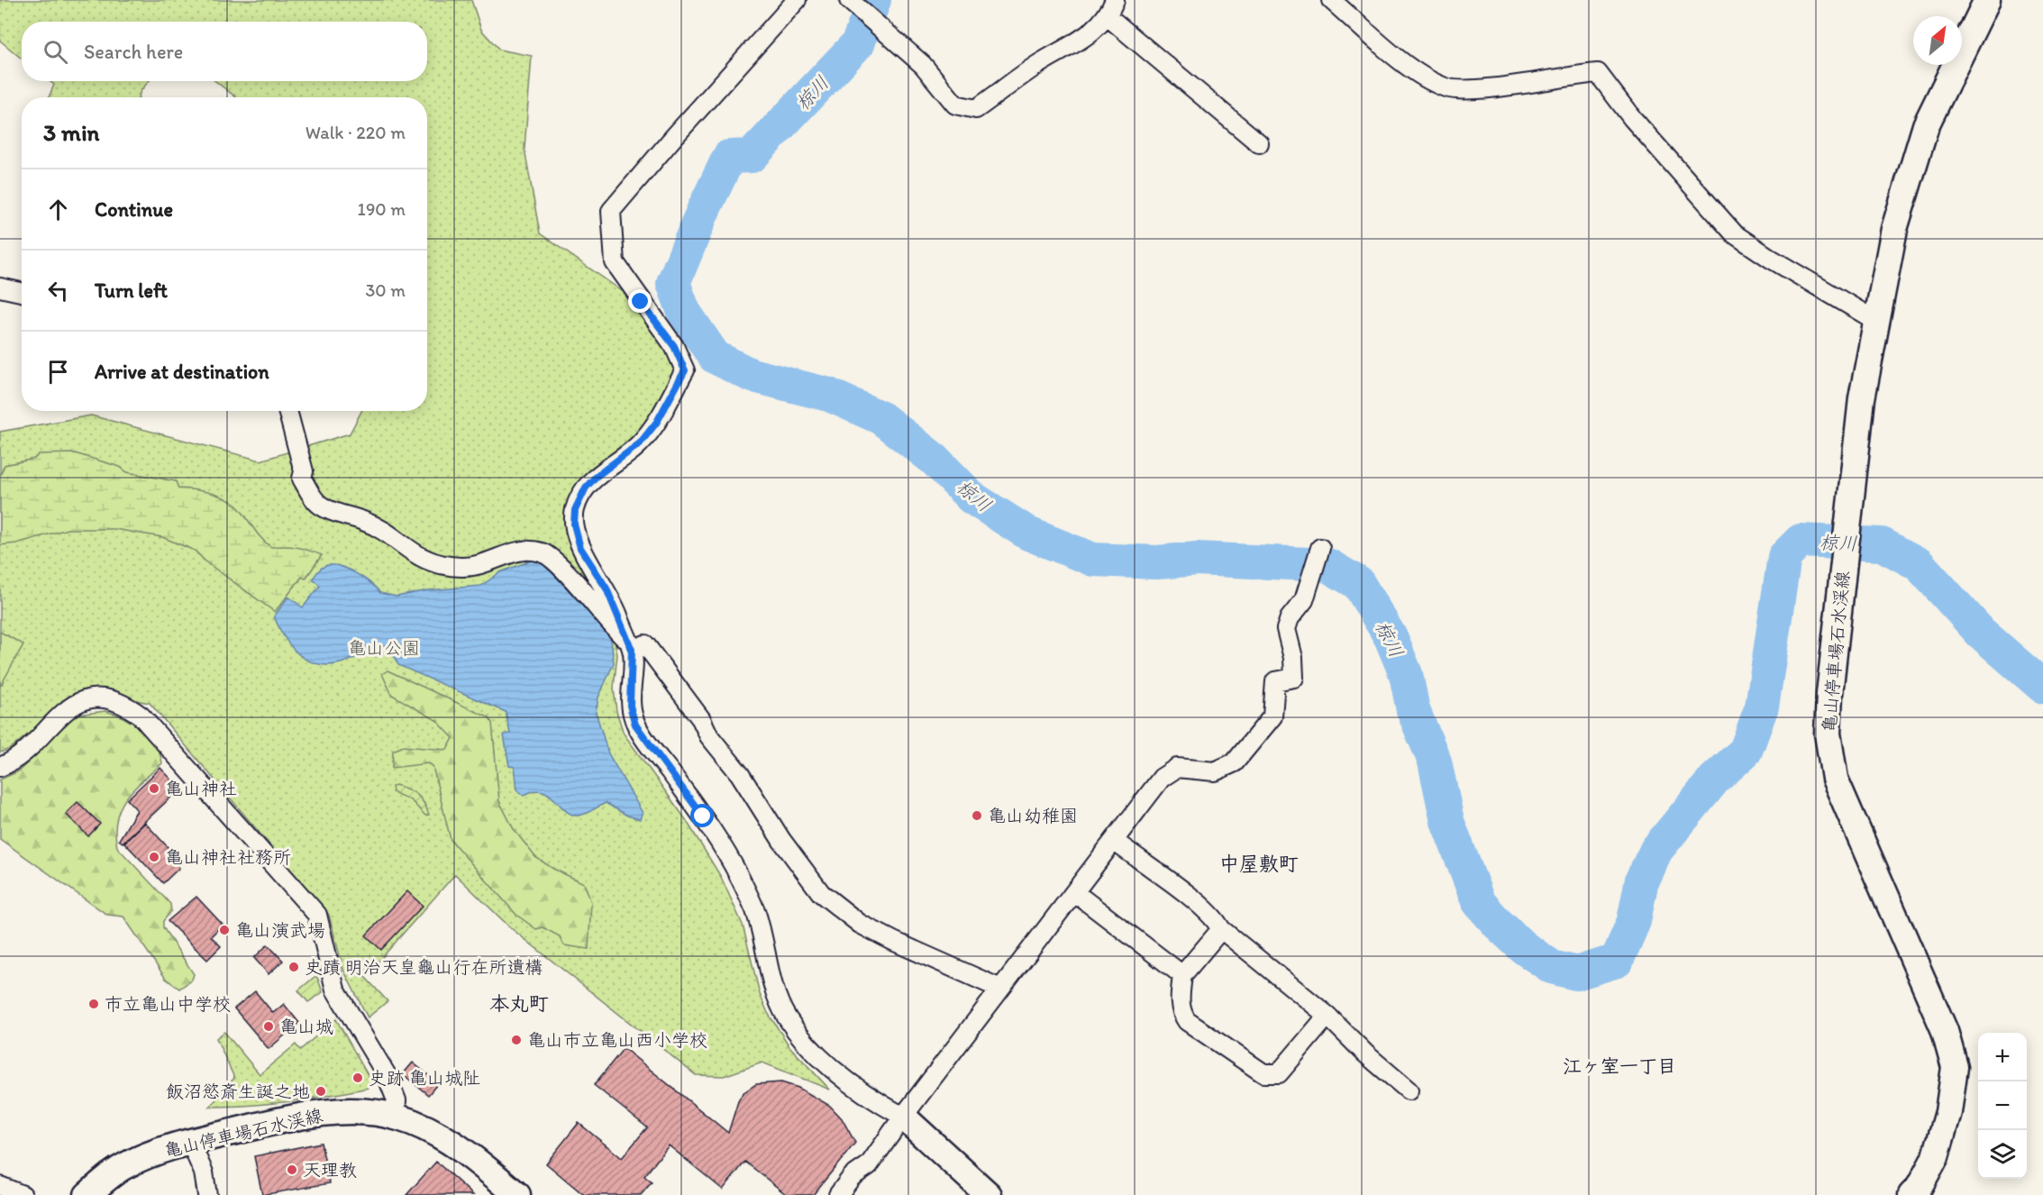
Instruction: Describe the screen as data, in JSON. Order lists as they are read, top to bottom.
{
  "streets": {
    "main road": ["亀山停車場石水渓線"]
  },
  "districts": ["中屋敷町", "本丸町", "江ヶ室一丁目"],
  "water": ["椋川"],
  "parks": ["亀山公園"],
  "places": [
    "亀山神社",
    "亀山幼稚園",
    "亀山神社社務所",
    "亀山演武場",
    "史蹟 明治天皇龜山行在所遺構",
    "市立亀山中学校",
    "亀山城",
    "亀山市立亀山西小学校",
    "史跡 亀山城阯",
    "飯沼慾斎生誕之地",
    "天理教"
  ],
  "north": "top right",
  "page": {
    "search": "Search here",
    "heading": ["3 min", "Walk · 220 m"],
    "list": [
      ["Continue", "190 m"],
      ["Turn left", "30 m"],
      "Arrive at destination"
    ],
    "map_buttons": ["+", "−"]
  }
}
